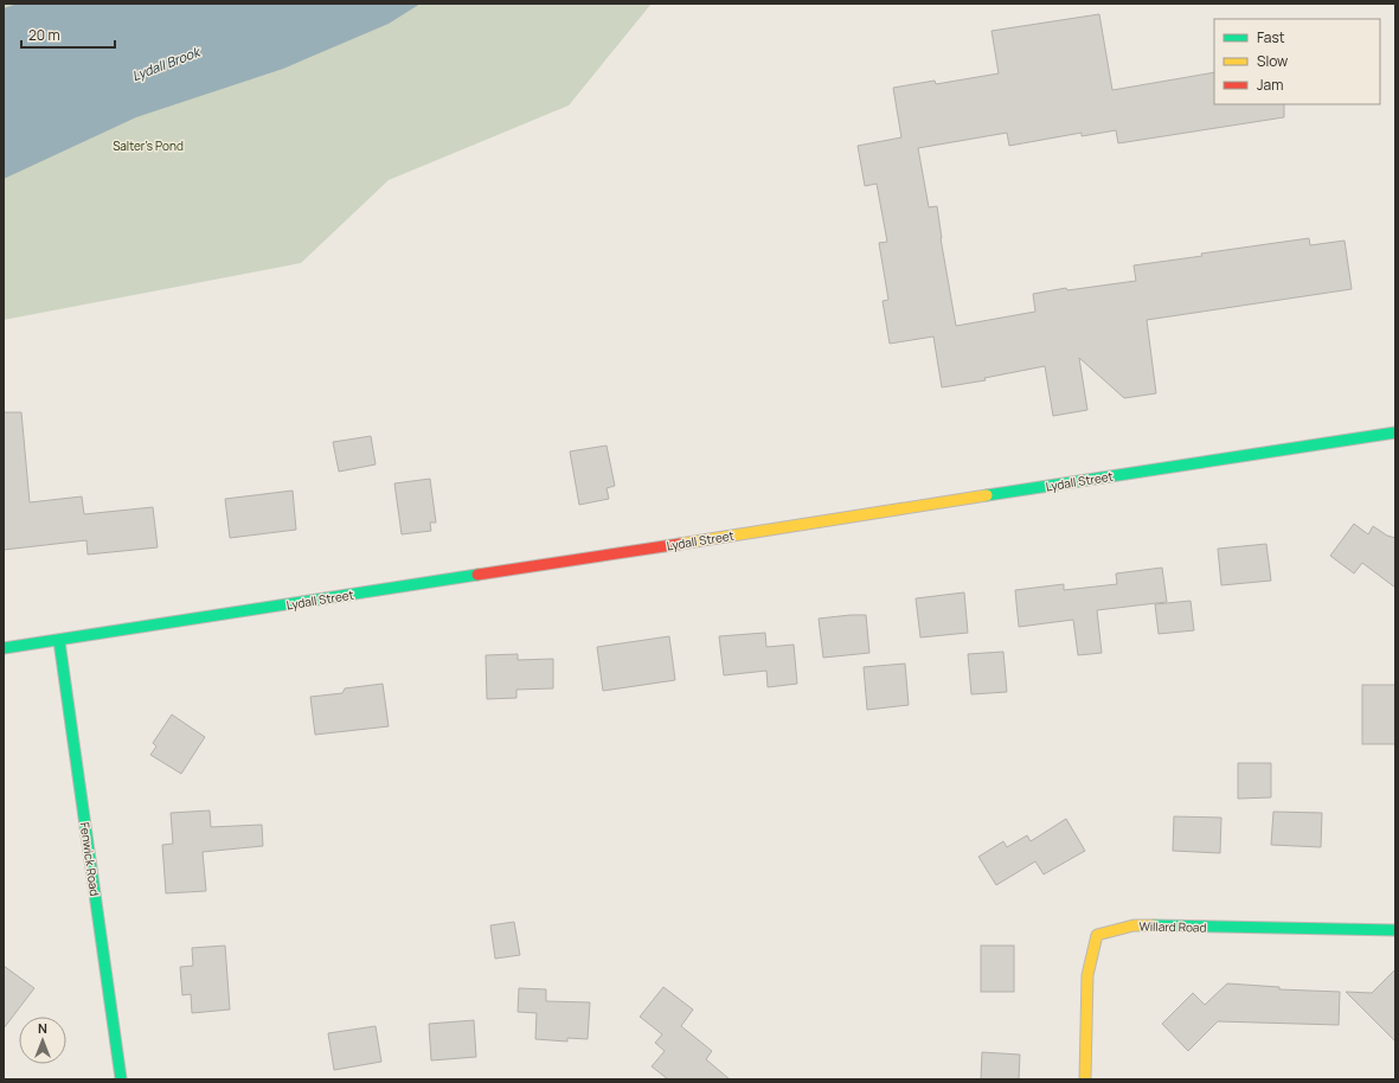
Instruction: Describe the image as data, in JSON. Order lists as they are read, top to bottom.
{
  "streets": {
    "street": ["Lydall Street", "Fenwick Road", "Willard Road"]
  },
  "crossings": [
    ["Lydall Street", "Fenwick Road"]
  ],
  "water": ["Lydall Brook"],
  "parks": ["Salter's Pond"],
  "legend": ["Fast", "Slow", "Jam"],
  "scale_bar": "20 m",
  "north": "top"
}
